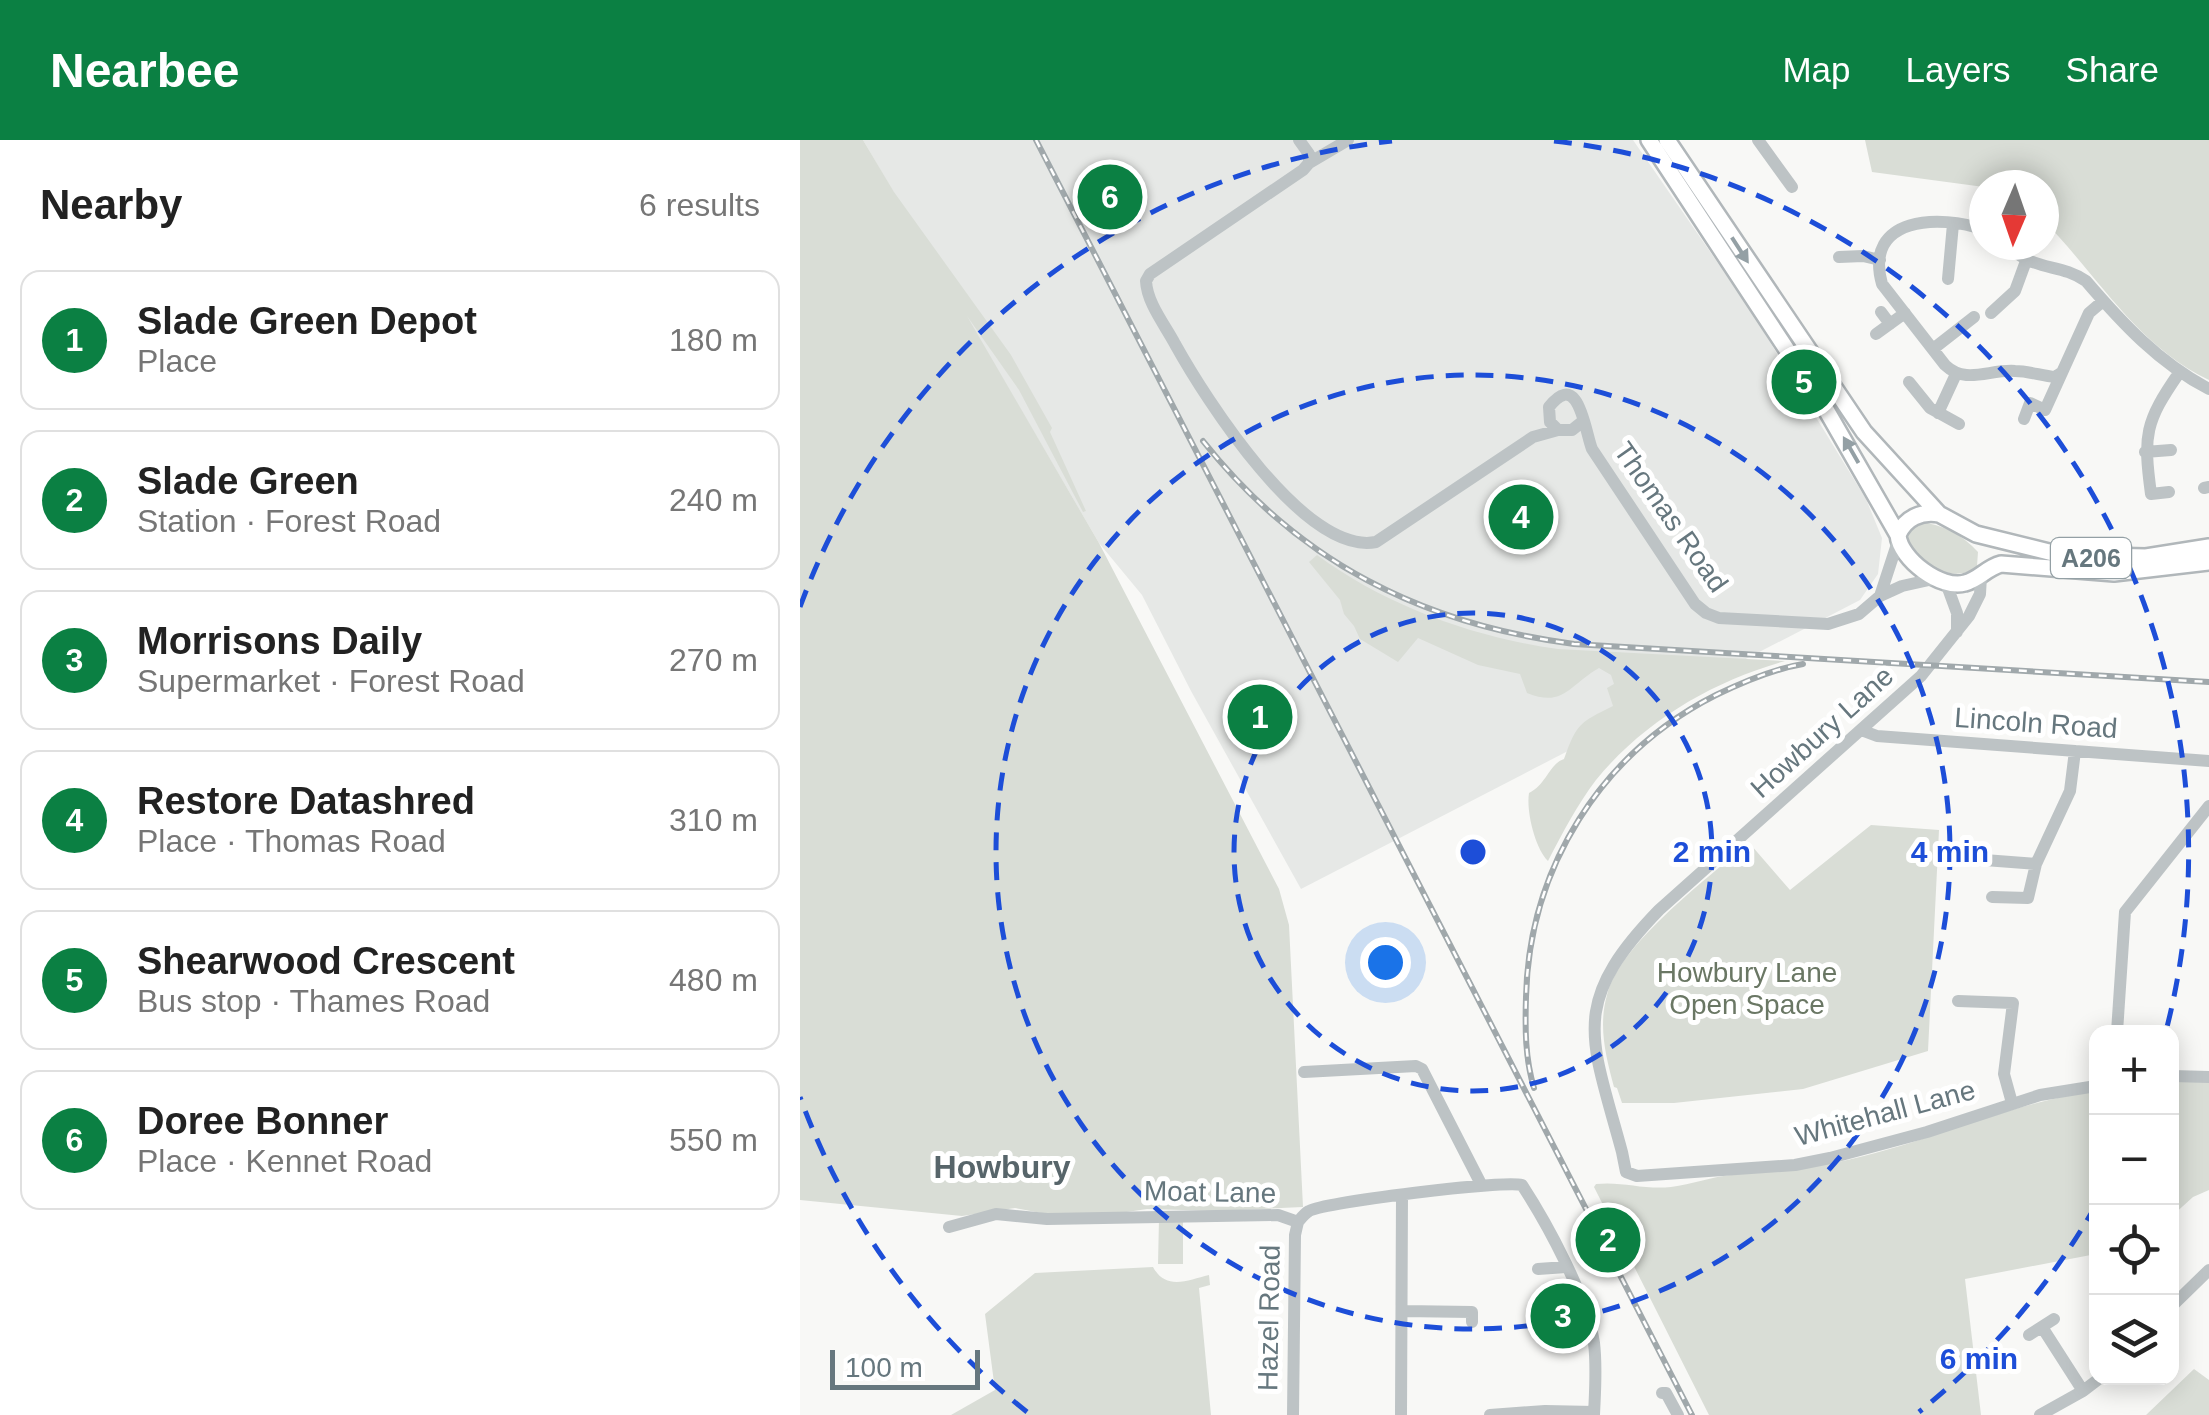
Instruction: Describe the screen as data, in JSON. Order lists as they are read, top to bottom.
{
  "streets": {
    "main road": ["A206"],
    "street": [
      "Thomas Road",
      "Lincoln Road",
      "Howbury Lane",
      "Whitehall Lane",
      "Moat Lane",
      "Hazel Road"
    ]
  },
  "crossings": [
    ["Thomas Road", "A206"],
    ["Thomas Road", "Howbury Lane"],
    ["A206", "Howbury Lane"],
    ["Lincoln Road", "Howbury Lane"],
    ["Howbury Lane", "Whitehall Lane"],
    ["Moat Lane", "Hazel Road"]
  ],
  "districts": ["Howbury"],
  "parks": ["Howbury Lane Open Space"],
  "scale_bar": "100 m",
  "north": "bottom",
  "page": {
    "header": "Nearbee",
    "nav": ["Map", "Layers", "Share"],
    "heading": ["Nearby", "6 results"],
    "pins": [
      "6",
      "5",
      "4",
      "1",
      "2",
      "3"
    ],
    "list": [
      {
        "mark": "1",
        "name": "Slade Green Depot",
        "note": "Place",
        "value": "180 m"
      },
      {
        "mark": "2",
        "name": "Slade Green",
        "note": "Station · Forest Road",
        "value": "240 m"
      },
      {
        "mark": "3",
        "name": "Morrisons Daily",
        "note": "Supermarket · Forest Road",
        "value": "270 m"
      },
      {
        "mark": "4",
        "name": "Restore Datashred",
        "note": "Place · Thomas Road",
        "value": "310 m"
      },
      {
        "mark": "5",
        "name": "Shearwood Crescent",
        "note": "Bus stop · Thames Road",
        "value": "480 m"
      },
      {
        "mark": "6",
        "name": "Doree Bonner",
        "note": "Place · Kennet Road",
        "value": "550 m"
      }
    ],
    "map_buttons": ["+", "−"],
    "scale": "100 m"
  },
  "rings": ["2 min", "4 min", "6 min"]
}
